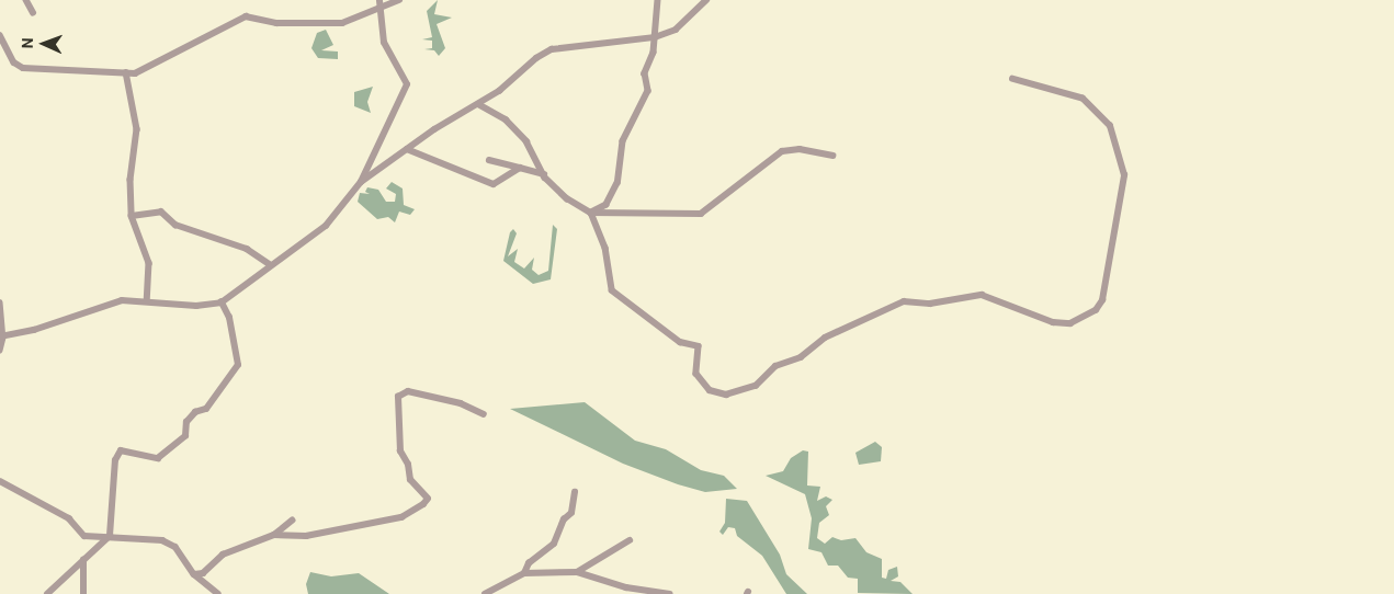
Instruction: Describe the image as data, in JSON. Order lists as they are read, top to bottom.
{
  "north": "left"
}
